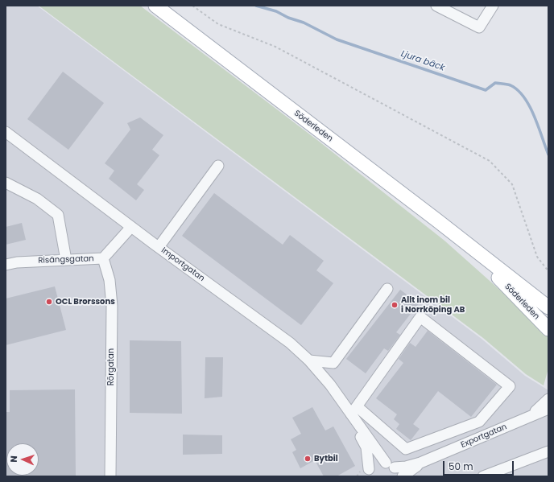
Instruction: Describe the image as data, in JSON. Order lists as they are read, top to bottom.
{
  "streets": {
    "main road": ["Söderleden"],
    "street": [
      "Risängsgatan",
      "Importgatan",
      "Rörgatan",
      "Exportgatan"
    ]
  },
  "crossings": [
    ["Risängsgatan", "Importgatan"],
    ["Risängsgatan", "Rörgatan"],
    ["Importgatan", "Exportgatan"]
  ],
  "water": ["Ljura bäck"],
  "places": ["OCL Brorssons", "Allt inom bil i Norrköping AB", "Bytbil"],
  "scale_bar": "50 m",
  "north": "left"
}
